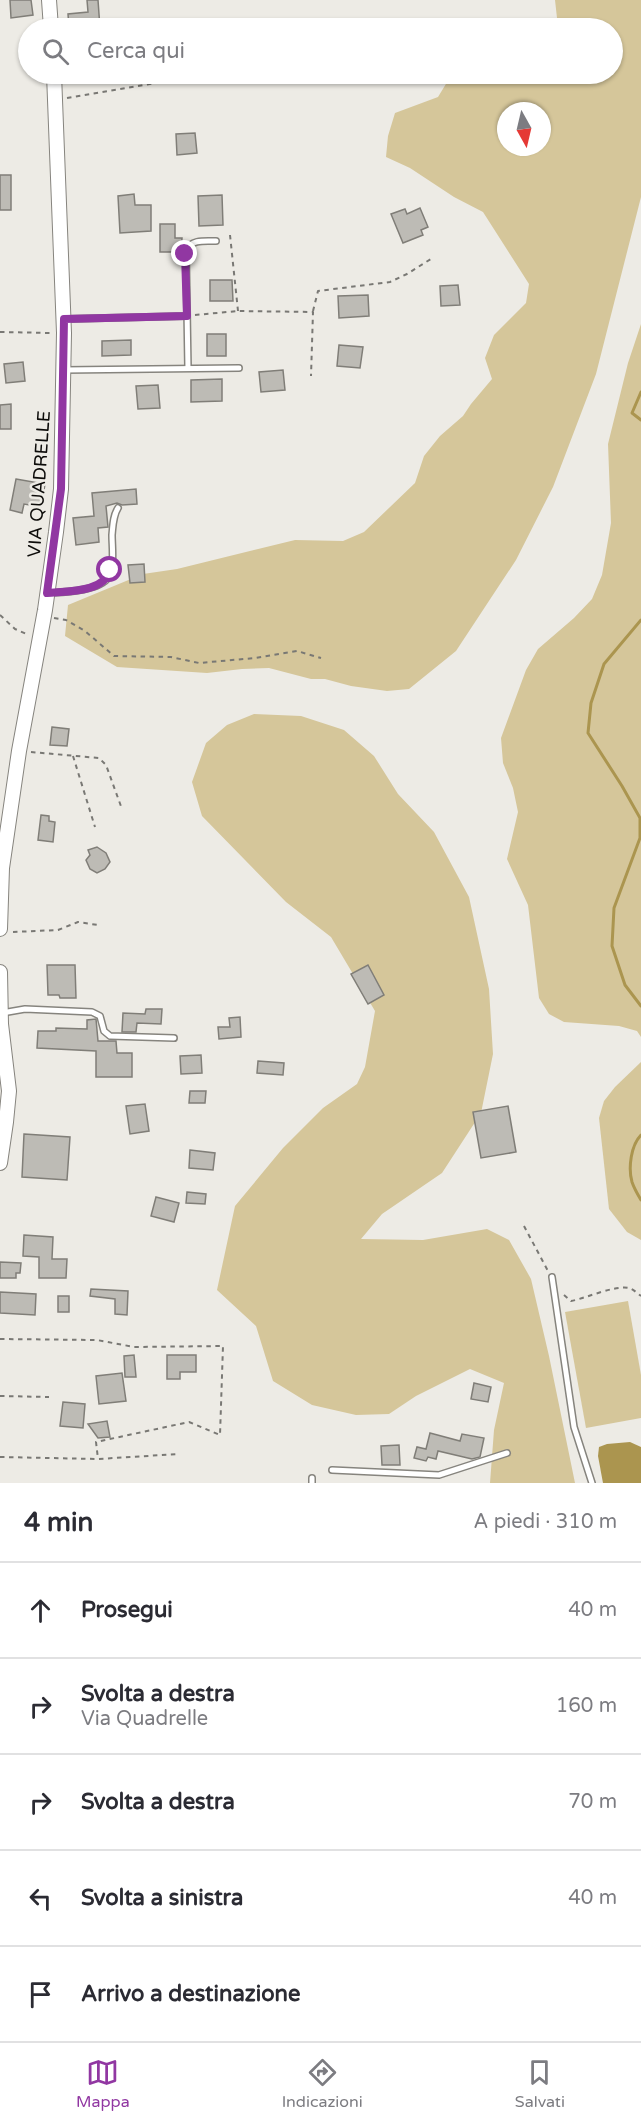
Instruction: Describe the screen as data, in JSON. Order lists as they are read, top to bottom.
{
  "streets": {
    "street": ["VIA QUADRELLE"]
  },
  "north": "bottom",
  "page": {
    "search": "Cerca qui",
    "heading": ["4 min", "A piedi · 310 m"],
    "list": [
      ["Prosegui", "40 m"],
      ["Svolta a destra", "Via Quadrelle", "160 m"],
      ["Svolta a destra", "70 m"],
      ["Svolta a sinistra", "40 m"],
      "Arrivo a destinazione"
    ],
    "nav": ["Mappa", "Indicazioni", "Salvati"]
  }
}
